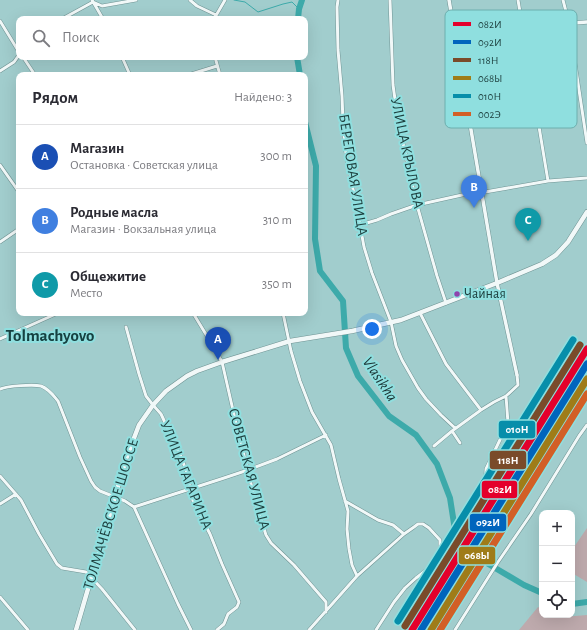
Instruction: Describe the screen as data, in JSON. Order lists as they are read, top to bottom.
{
  "streets": {
    "main road": ["ТОЛМАЧЁВСКОЕ ШОССЕ"],
    "street": [
      "УЛИЦА КРЫЛОВА",
      "БЕРЕГОВАЯ УЛИЦА",
      "СОВЕТСКАЯ УЛИЦА",
      "УЛИЦА ГАГАРИНА"
    ]
  },
  "crossings": [
    ["УЛИЦА КРЫЛОВА", "ТОЛМАЧЁВСКОЕ ШОССЕ"],
    ["БЕРЕГОВАЯ УЛИЦА", "ТОЛМАЧЁВСКОЕ ШОССЕ"],
    ["СОВЕТСКАЯ УЛИЦА", "ТОЛМАЧЁВСКОЕ ШОССЕ"],
    ["УЛИЦА ГАГАРИНА", "ТОЛМАЧЁВСКОЕ ШОССЕ"]
  ],
  "districts": ["Tolmachyovo"],
  "water": ["Vlasikha"],
  "places": ["Чайная"],
  "lines": [
    "transit line 010Н",
    "transit line 118Н",
    "transit line 082И",
    "transit line 092И",
    "transit line 068Ы",
    "transit line 002Э"
  ],
  "legend": [
    "082И",
    "092И",
    "118Н",
    "068Ы",
    "010Н",
    "002Э"
  ],
  "page": {
    "search": "Поиск",
    "heading": ["Рядом", "Найдено: 3"],
    "list": [
      {
        "mark": "A",
        "name": "Магазин",
        "note": "Остановка · Советская улица",
        "value": "300 m"
      },
      {
        "mark": "B",
        "name": "Родные масла",
        "note": "Магазин · Вокзальная улица",
        "value": "310 m"
      },
      {
        "mark": "C",
        "name": "Общежитие",
        "note": "Место",
        "value": "350 m"
      }
    ],
    "pins": ["B", "C", "A"],
    "map_buttons": ["+", "−"]
  }
}
